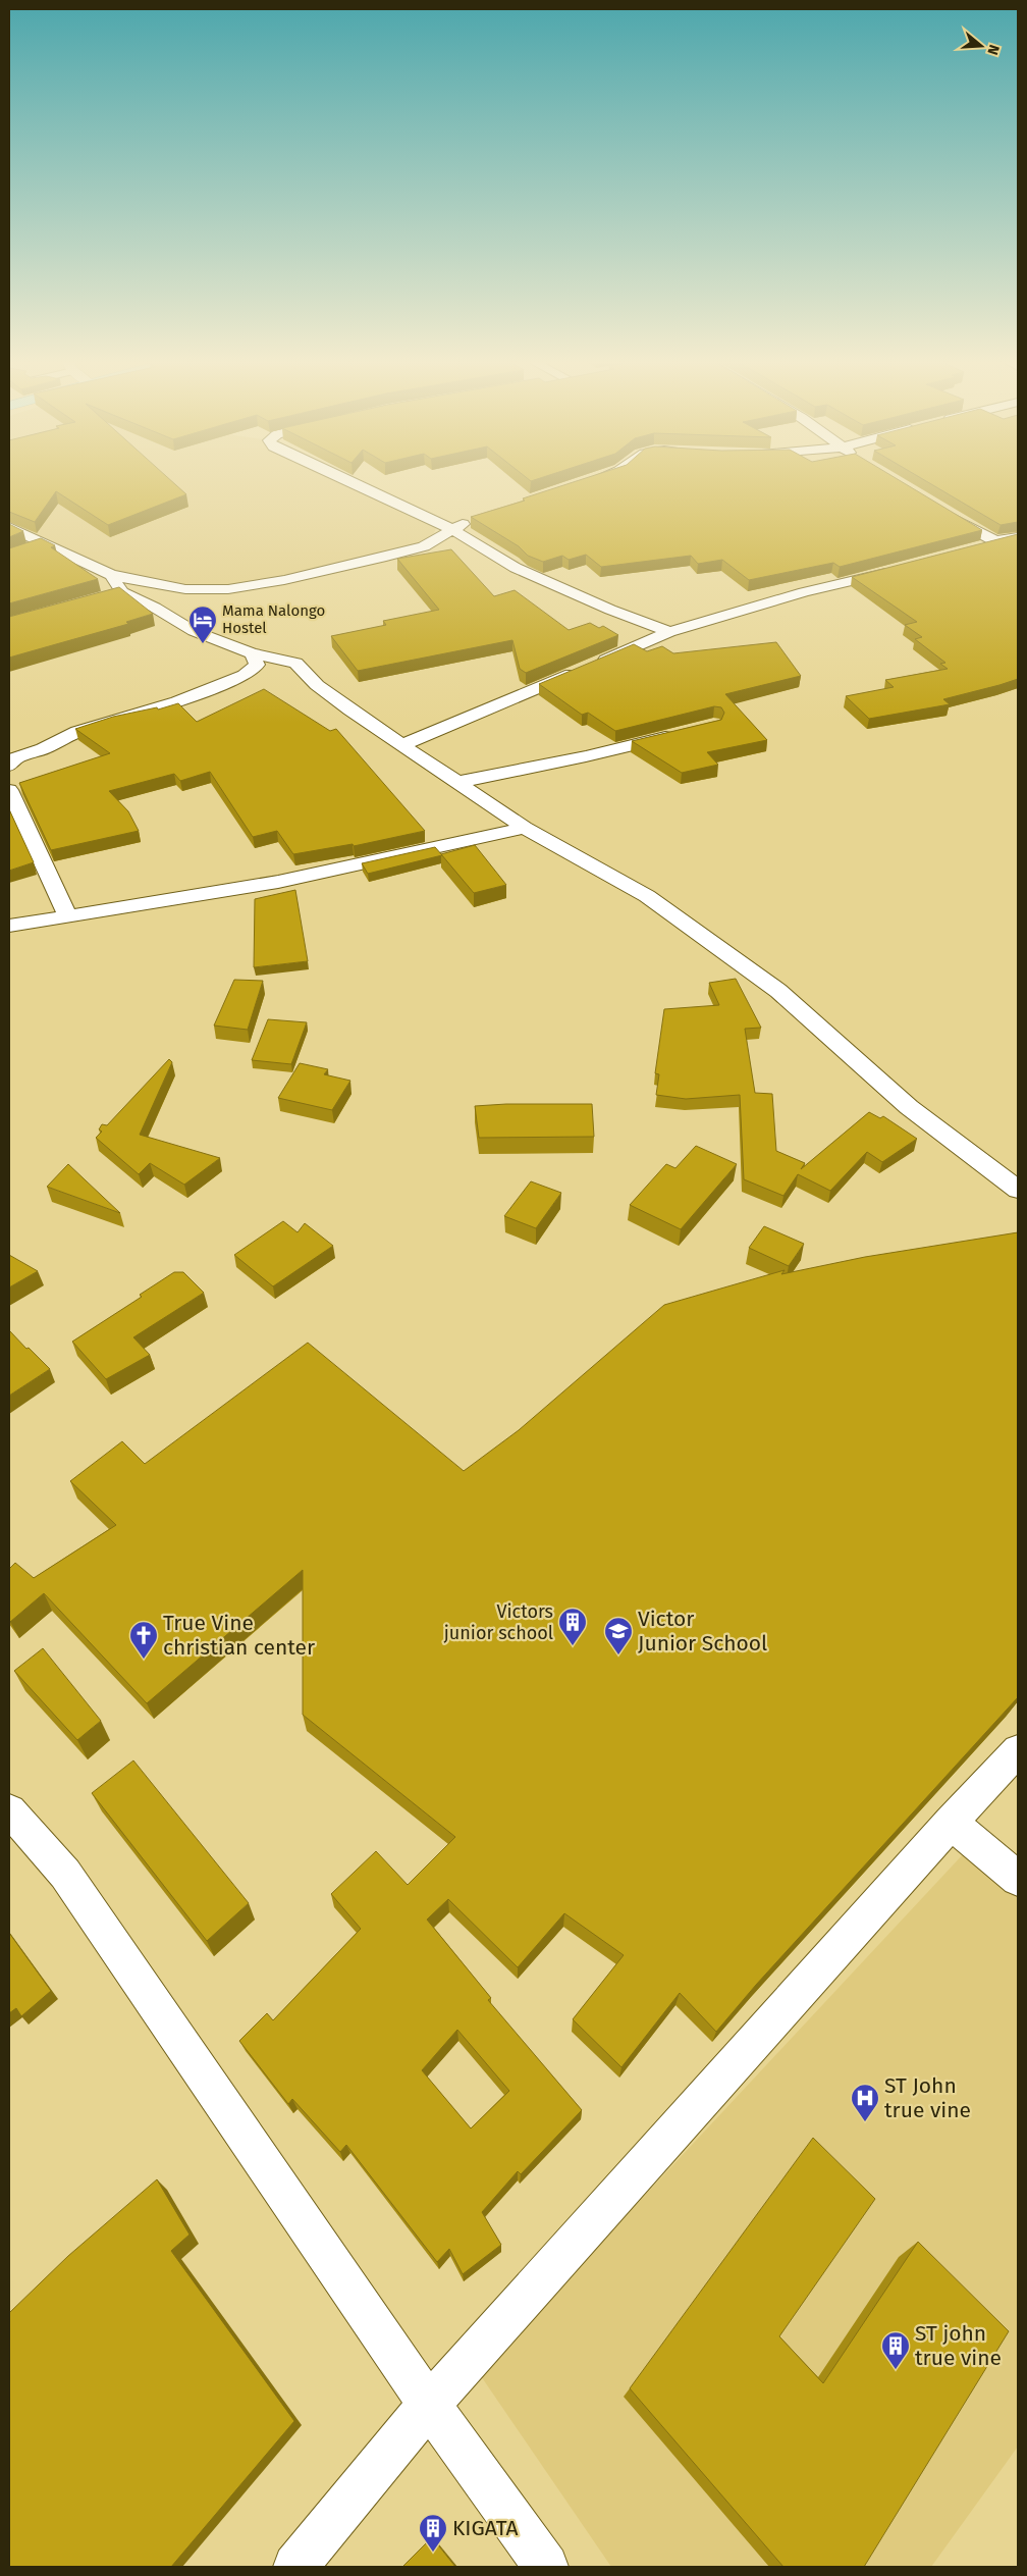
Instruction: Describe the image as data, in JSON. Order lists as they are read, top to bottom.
{
  "places": {
    "hotel": ["Mama Nalongo Hostel"],
    "building": ["Victors junior school", "ST john true vine", "KIGATA"],
    "school or university": ["Victor Junior School"],
    "church": ["True Vine christian center"],
    "hospital": ["ST John true vine"]
  },
  "north": "right"
}
